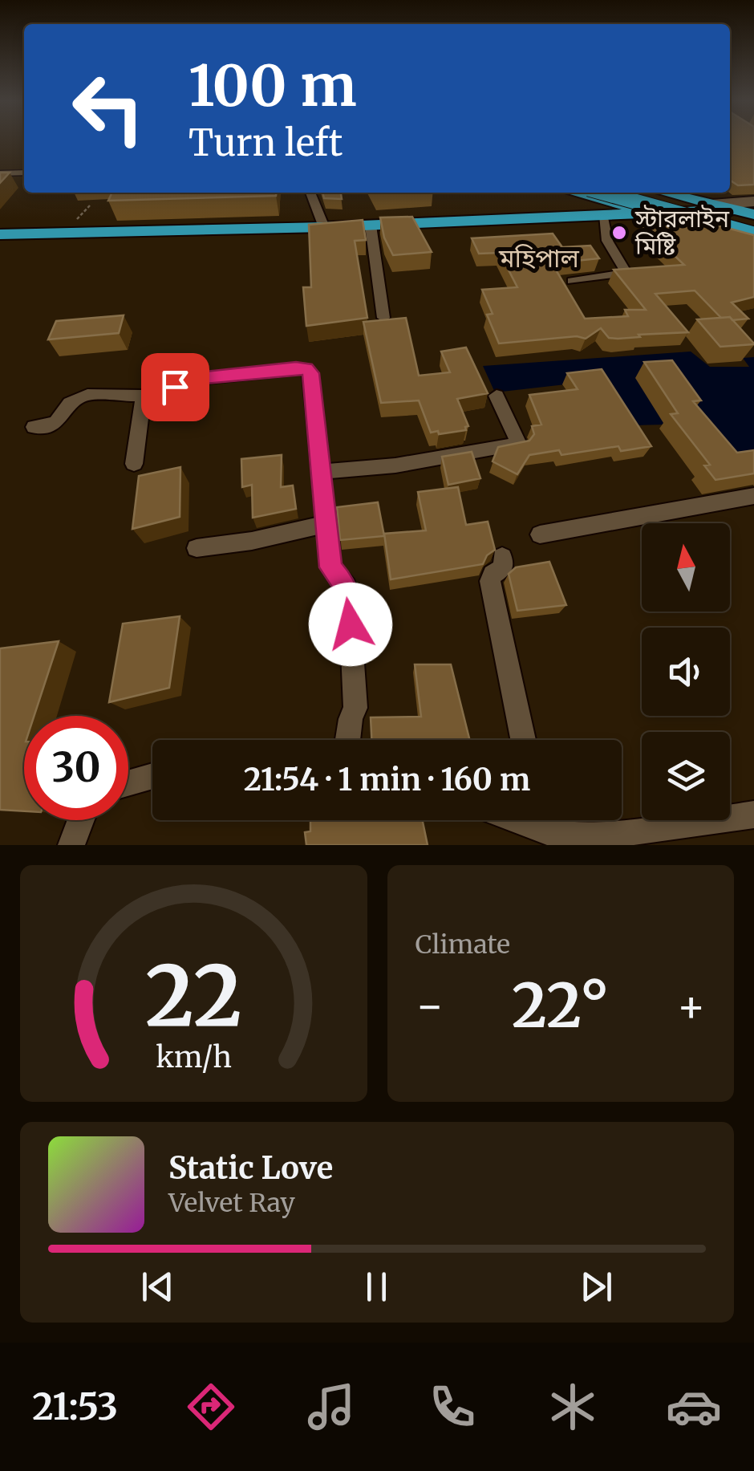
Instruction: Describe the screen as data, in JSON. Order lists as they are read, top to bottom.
{
  "districts": ["মহিপাল"],
  "places": ["স্টারলাইন মিষ্টি"],
  "north": "top",
  "page": {
    "turn": ["100 m", "Turn left"],
    "limit": "30",
    "trip": "21:54 · 1 min · 160 m",
    "tile": "Climate",
    "heat": ["−", "22°", "+"],
    "song": ["Static Love", "Velvet Ray"],
    "tabs": "21:53",
    "gauge": ["22", "km/h"]
  }
}
